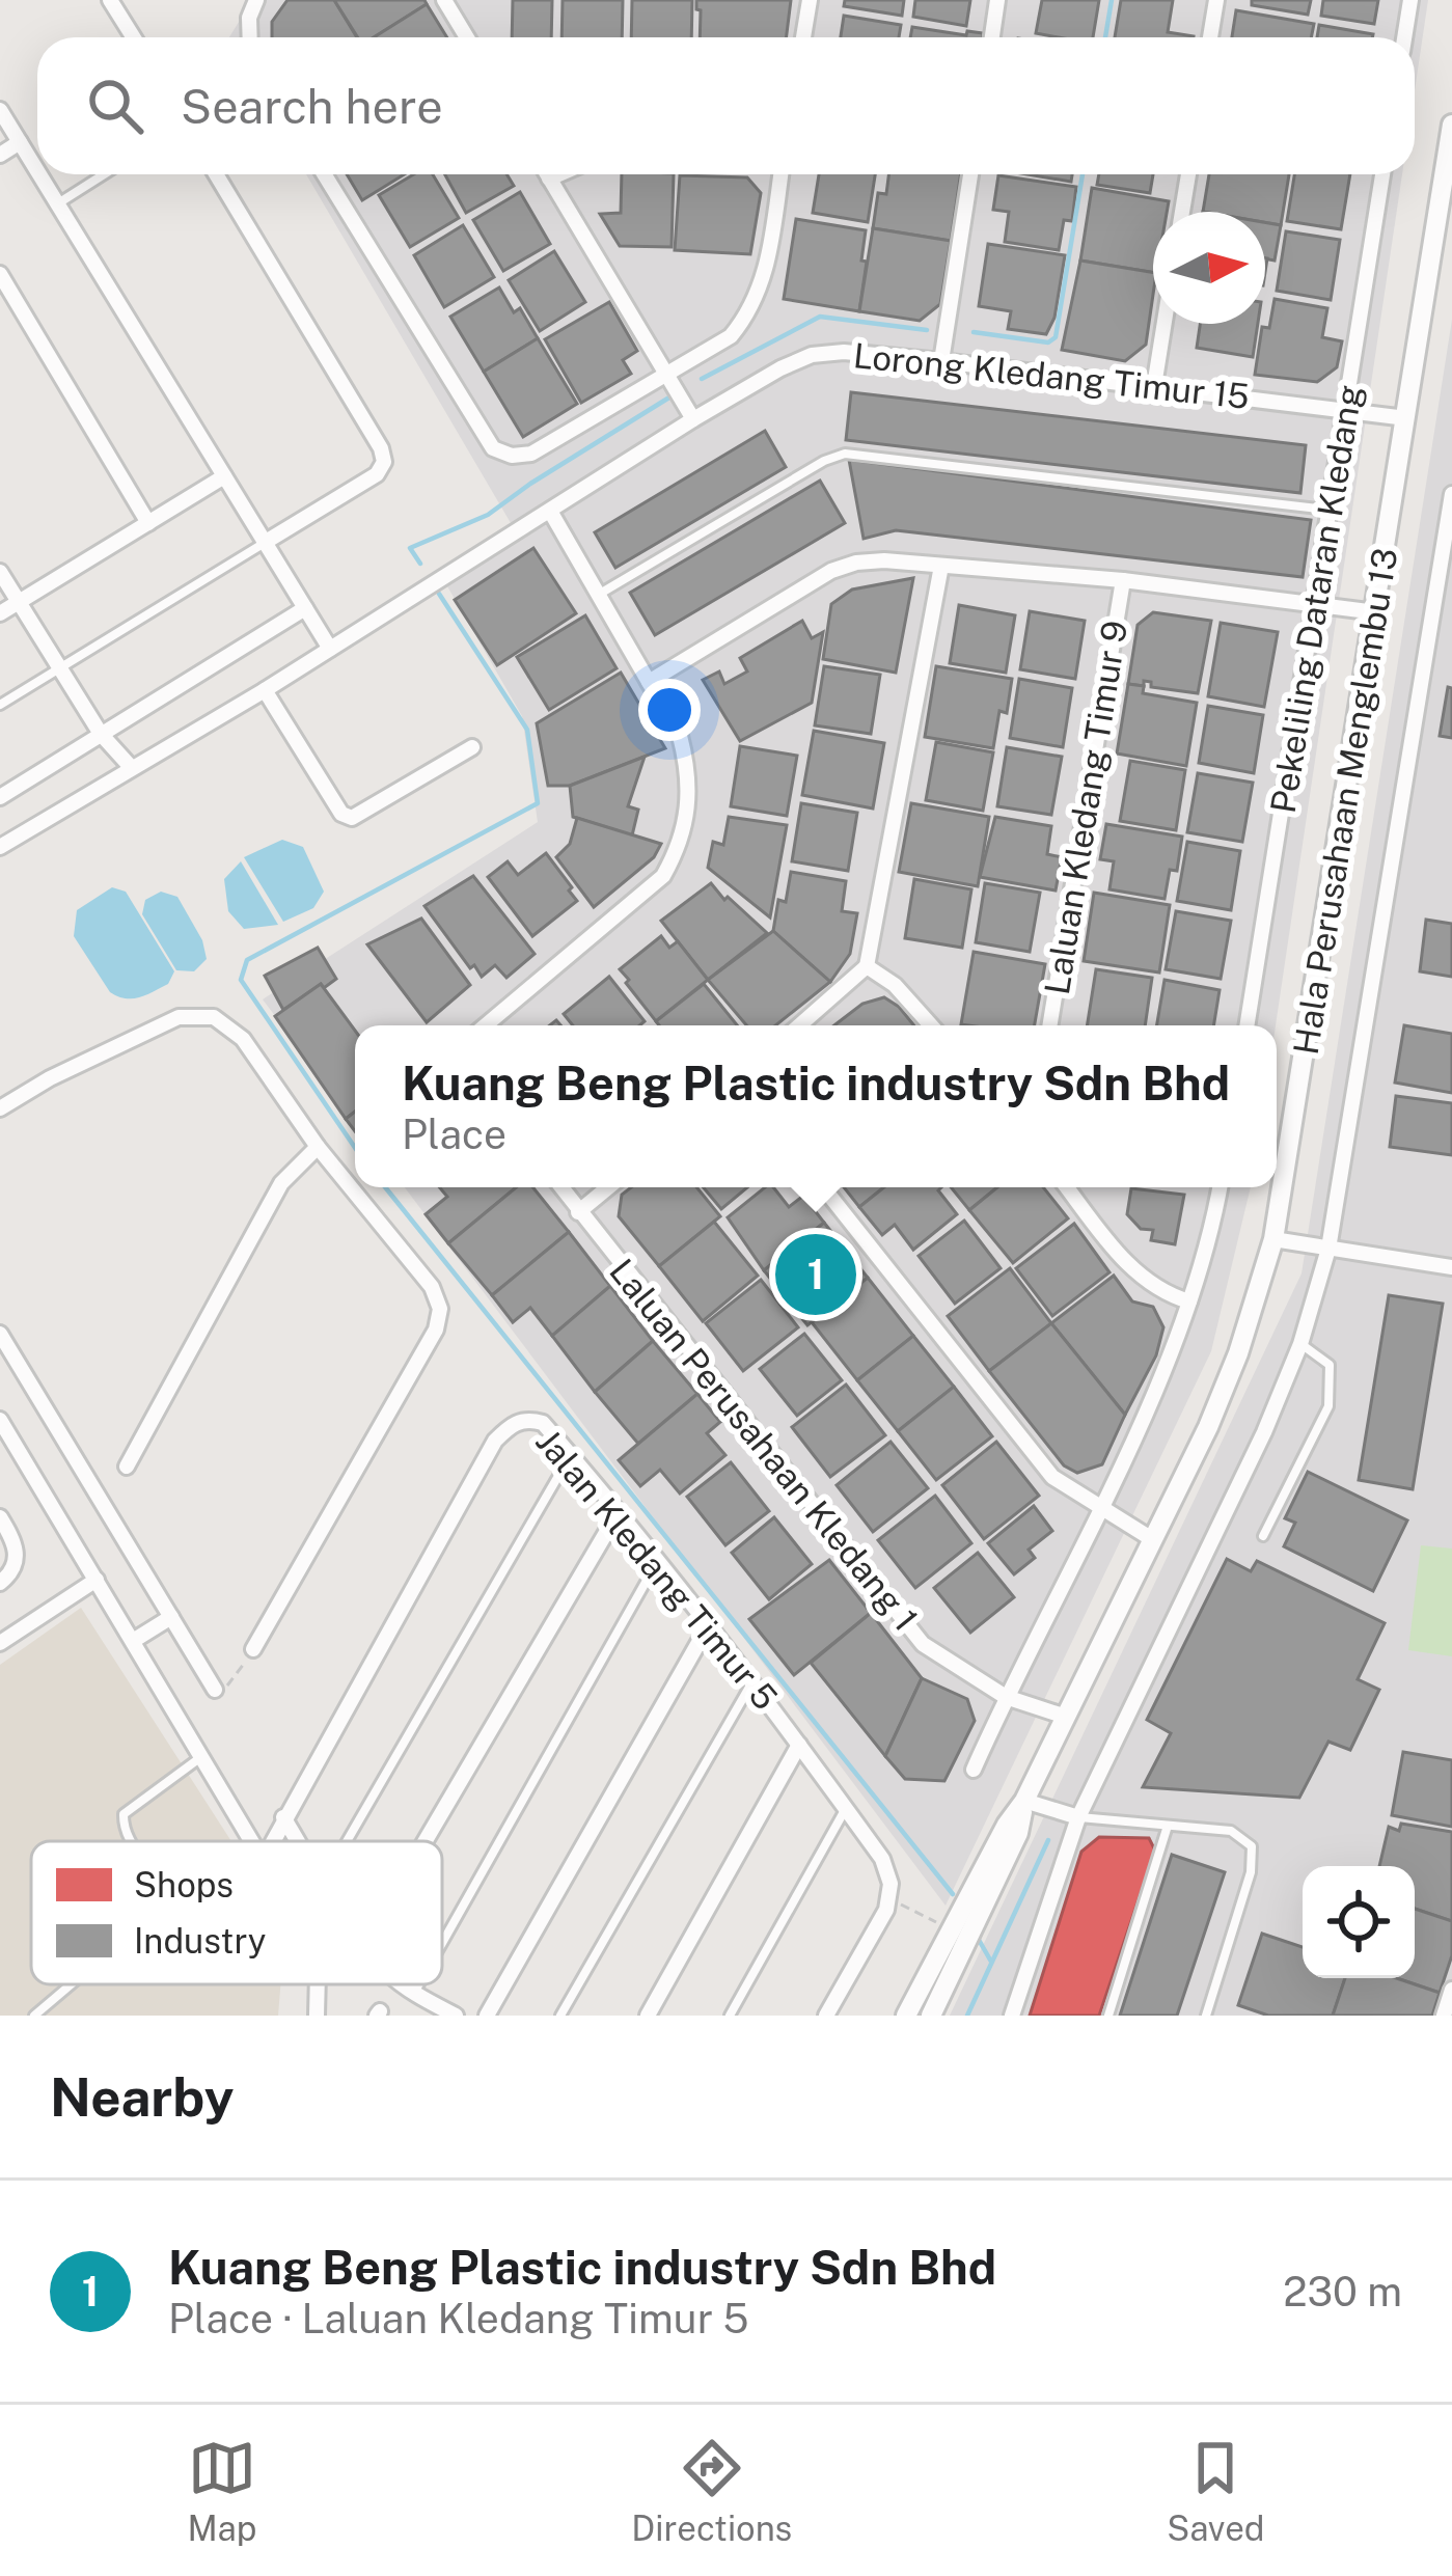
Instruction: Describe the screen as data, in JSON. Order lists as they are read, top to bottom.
{
  "streets": {
    "street": [
      "Lorong Kledang Timur 15",
      "Pekeliling Dataran Kledang",
      "Hala Perusahaan Menglembu 13",
      "Laluan Kledang Timur 9",
      "Laluan Perusahaan Kledang 1",
      "Jalan Kledang Timur 5"
    ]
  },
  "crossings": [
    ["Lorong Kledang Timur 15", "Pekeliling Dataran Kledang"],
    ["Lorong Kledang Timur 15", "Hala Perusahaan Menglembu 13"],
    ["Hala Perusahaan Menglembu 13", "Laluan Perusahaan Kledang 1"]
  ],
  "legend": ["Shops", "Industry"],
  "north": "right",
  "page": {
    "search": "Search here",
    "popup": ["Kuang Beng Plastic industry Sdn Bhd", "Place"],
    "pins": "1",
    "heading": "Nearby",
    "list": [
      {
        "mark": "1",
        "name": "Kuang Beng Plastic industry Sdn Bhd",
        "note": "Place · Laluan Kledang Timur 5",
        "value": "230 m"
      }
    ],
    "nav": ["Map", "Directions", "Saved"]
  }
}
